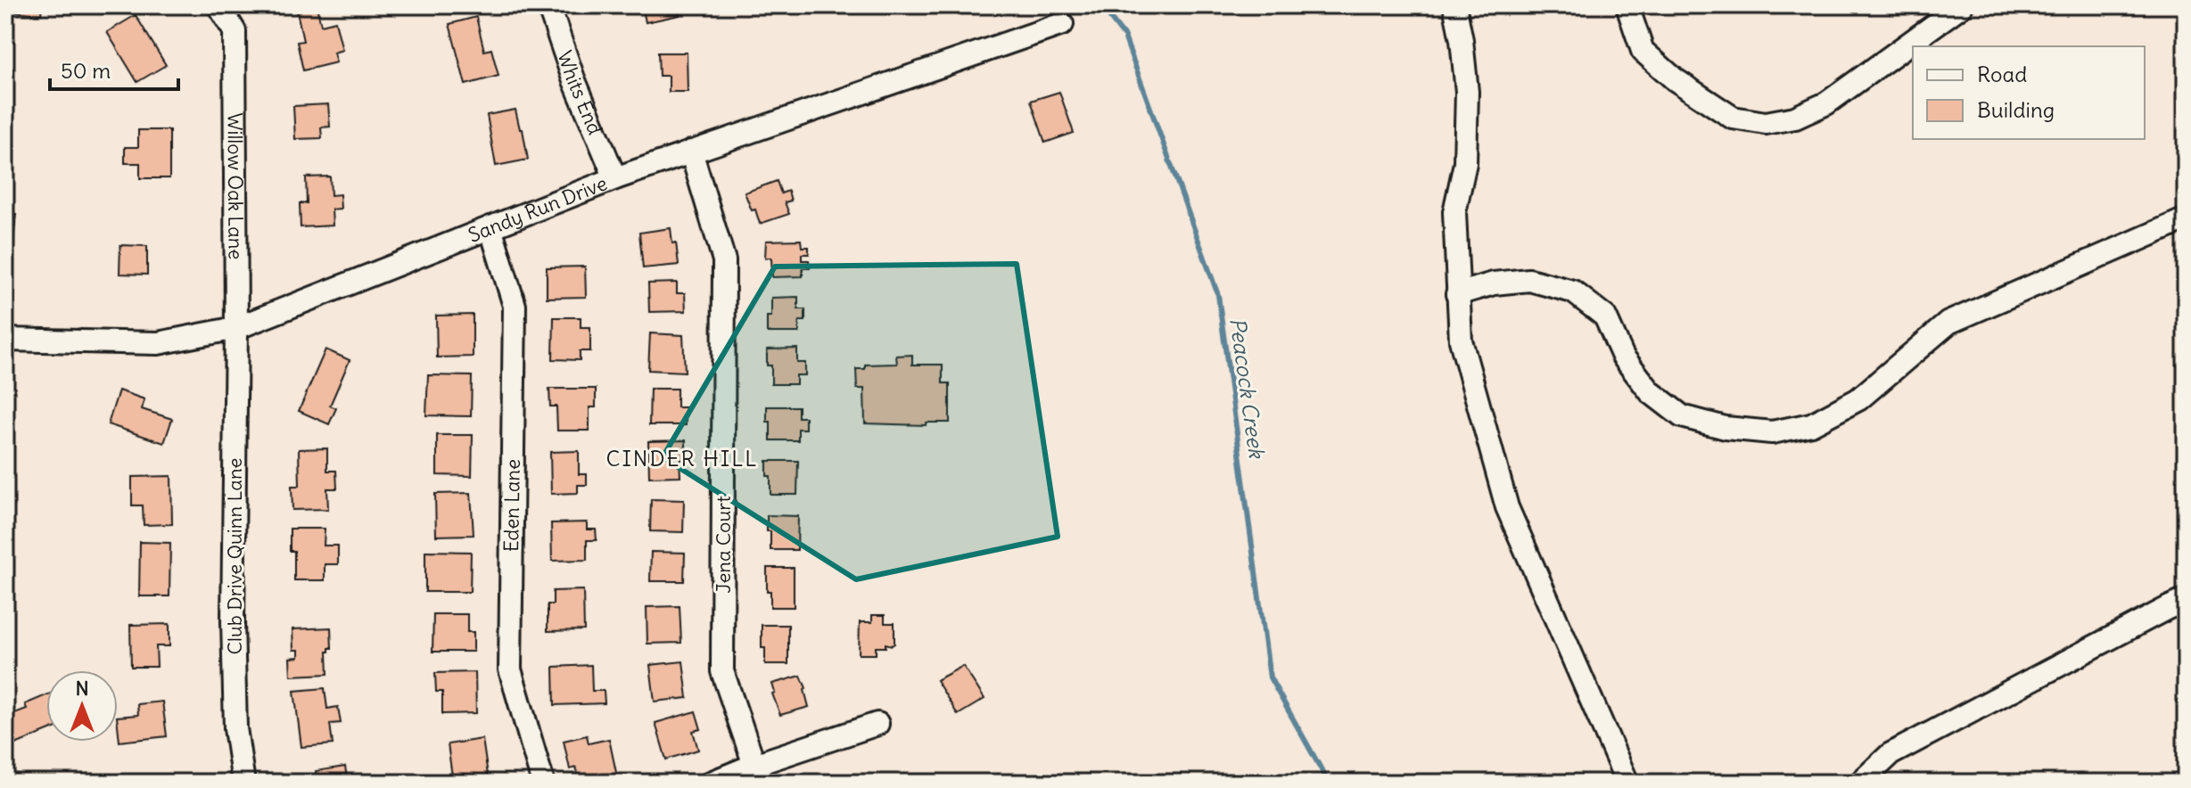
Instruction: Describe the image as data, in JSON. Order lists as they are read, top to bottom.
{
  "streets": {
    "street": [
      "Whits End",
      "Willow Oak Lane",
      "Sandy Run Drive",
      "Eden Lane",
      "Jena Court",
      "Club Drive Quinn Lane"
    ]
  },
  "crossings": [
    ["Whits End", "Sandy Run Drive"],
    ["Willow Oak Lane", "Sandy Run Drive"],
    ["Willow Oak Lane", "Club Drive Quinn Lane"],
    ["Sandy Run Drive", "Eden Lane"],
    ["Sandy Run Drive", "Jena Court"],
    ["Sandy Run Drive", "Club Drive Quinn Lane"]
  ],
  "districts": ["CINDER HILL"],
  "water": ["Peacock Creek"],
  "legend": ["Road", "Building"],
  "scale_bar": "50 m",
  "north": "top"
}
